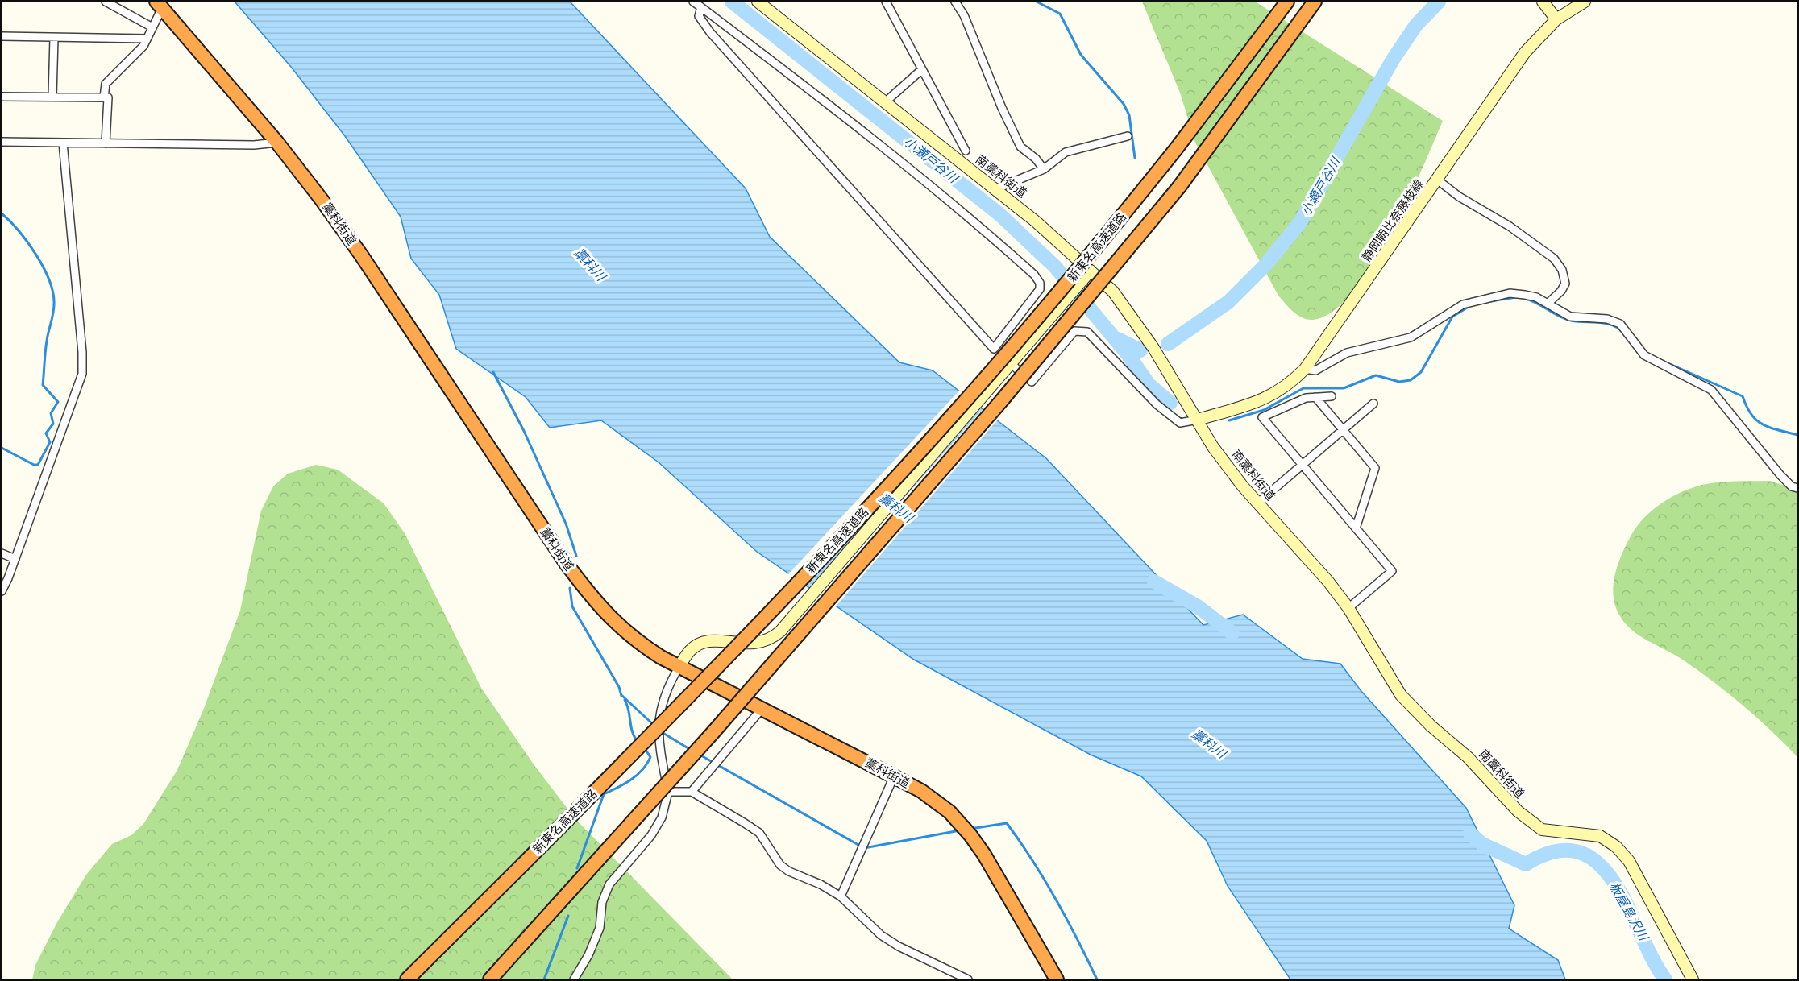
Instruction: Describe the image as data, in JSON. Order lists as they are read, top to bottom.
{
  "streets": {
    "highway": ["藁科街道", "新東名高速道路"],
    "main road": ["南藁科街道", "静岡朝比奈藤枝線"]
  },
  "crossings": [
    ["南藁科街道", "静岡朝比奈藤枝線"]
  ],
  "water": ["小瀬戸谷川", "藁科川", "板屋島沢川"]
}
